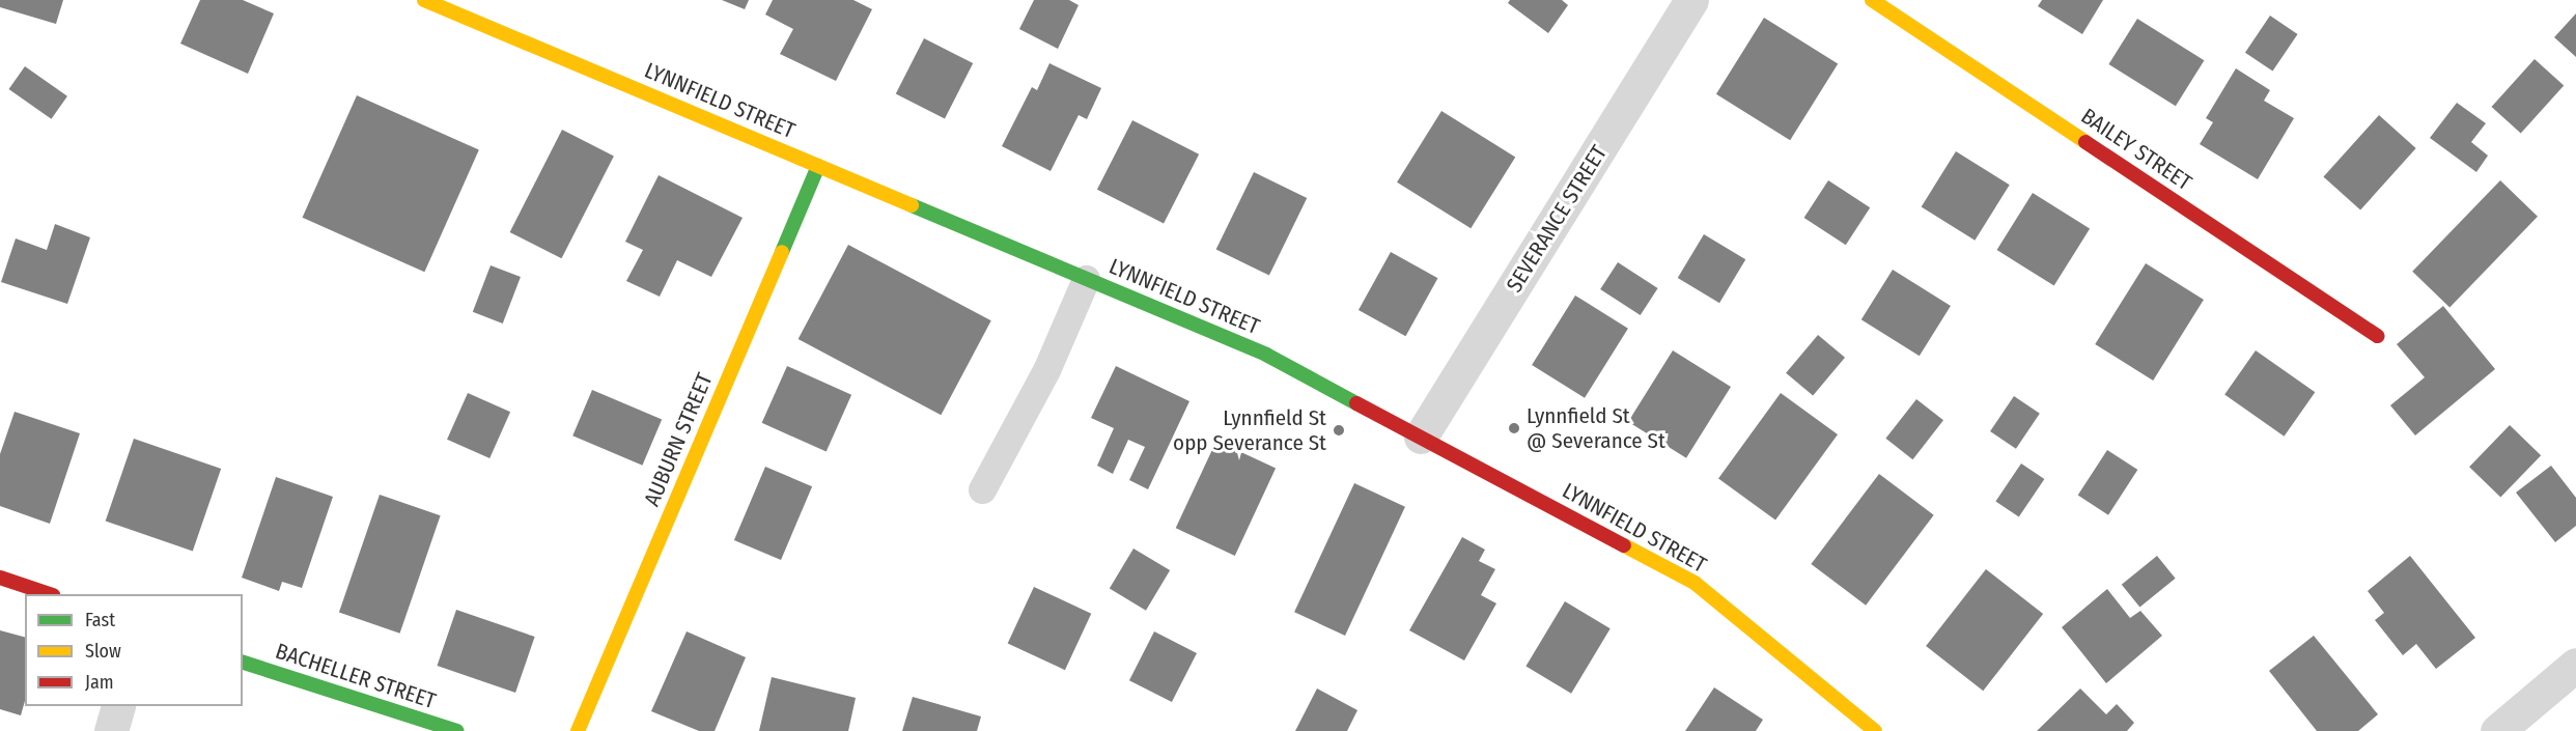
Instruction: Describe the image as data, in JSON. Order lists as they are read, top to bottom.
{
  "streets": {
    "main road": [
      "LYNNFIELD STREET",
      "BAILEY STREET",
      "AUBURN STREET",
      "BACHELLER STREET"
    ],
    "street": ["SEVERANCE STREET"]
  },
  "crossings": [
    ["LYNNFIELD STREET", "SEVERANCE STREET"],
    ["LYNNFIELD STREET", "AUBURN STREET"]
  ],
  "places": ["Lynnfield St @ Severance St", "Lynnfield St opp Severance St"],
  "legend": ["Fast", "Slow", "Jam"]
}
